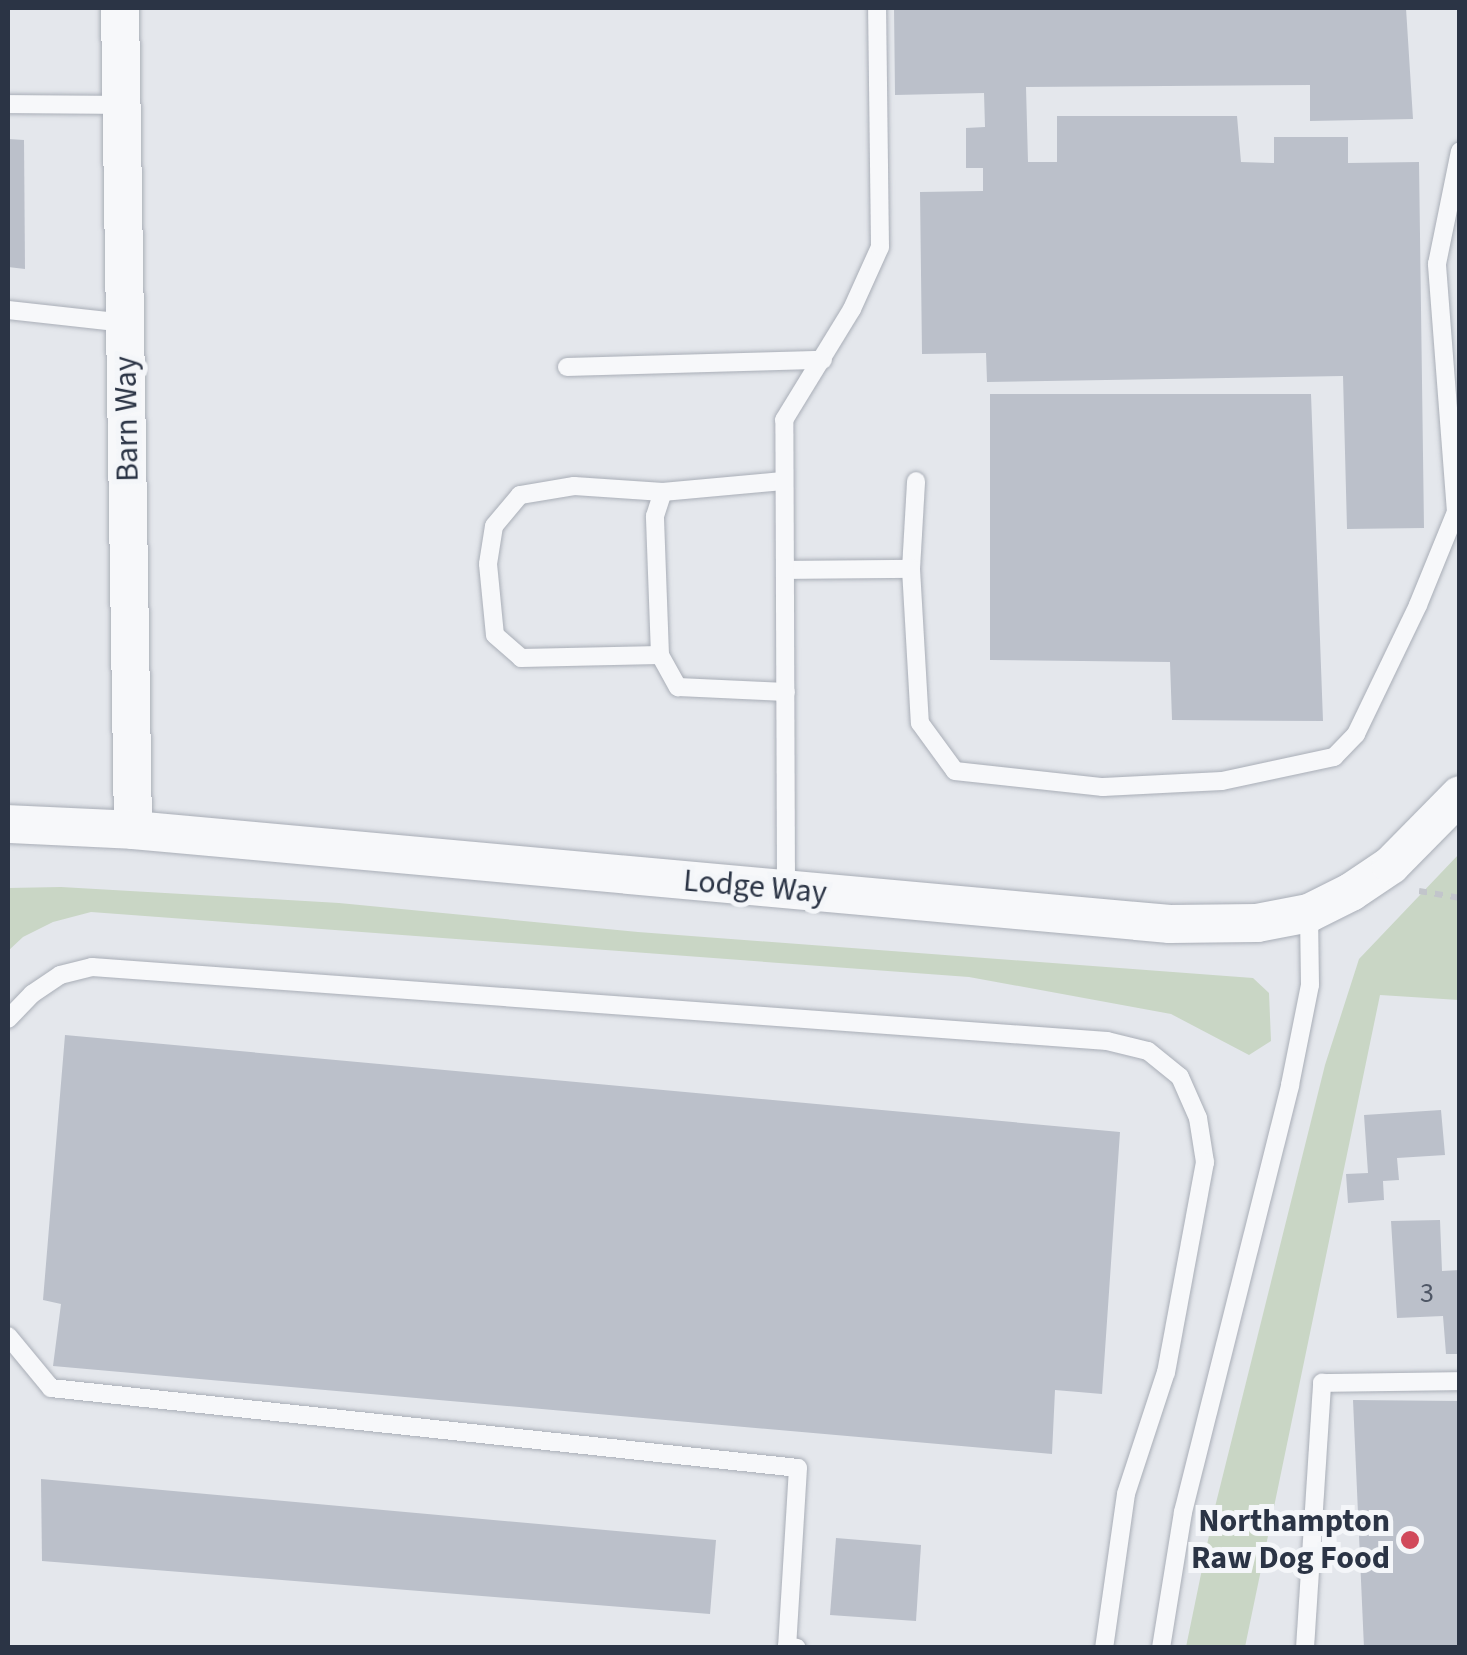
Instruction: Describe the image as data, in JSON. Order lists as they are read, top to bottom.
{
  "streets": {
    "street": ["Barn Way", "Lodge Way"]
  },
  "crossings": [
    ["Barn Way", "Lodge Way"]
  ],
  "places": ["Northampton Raw Dog Food"],
  "house_numbers": ["3"]
}
